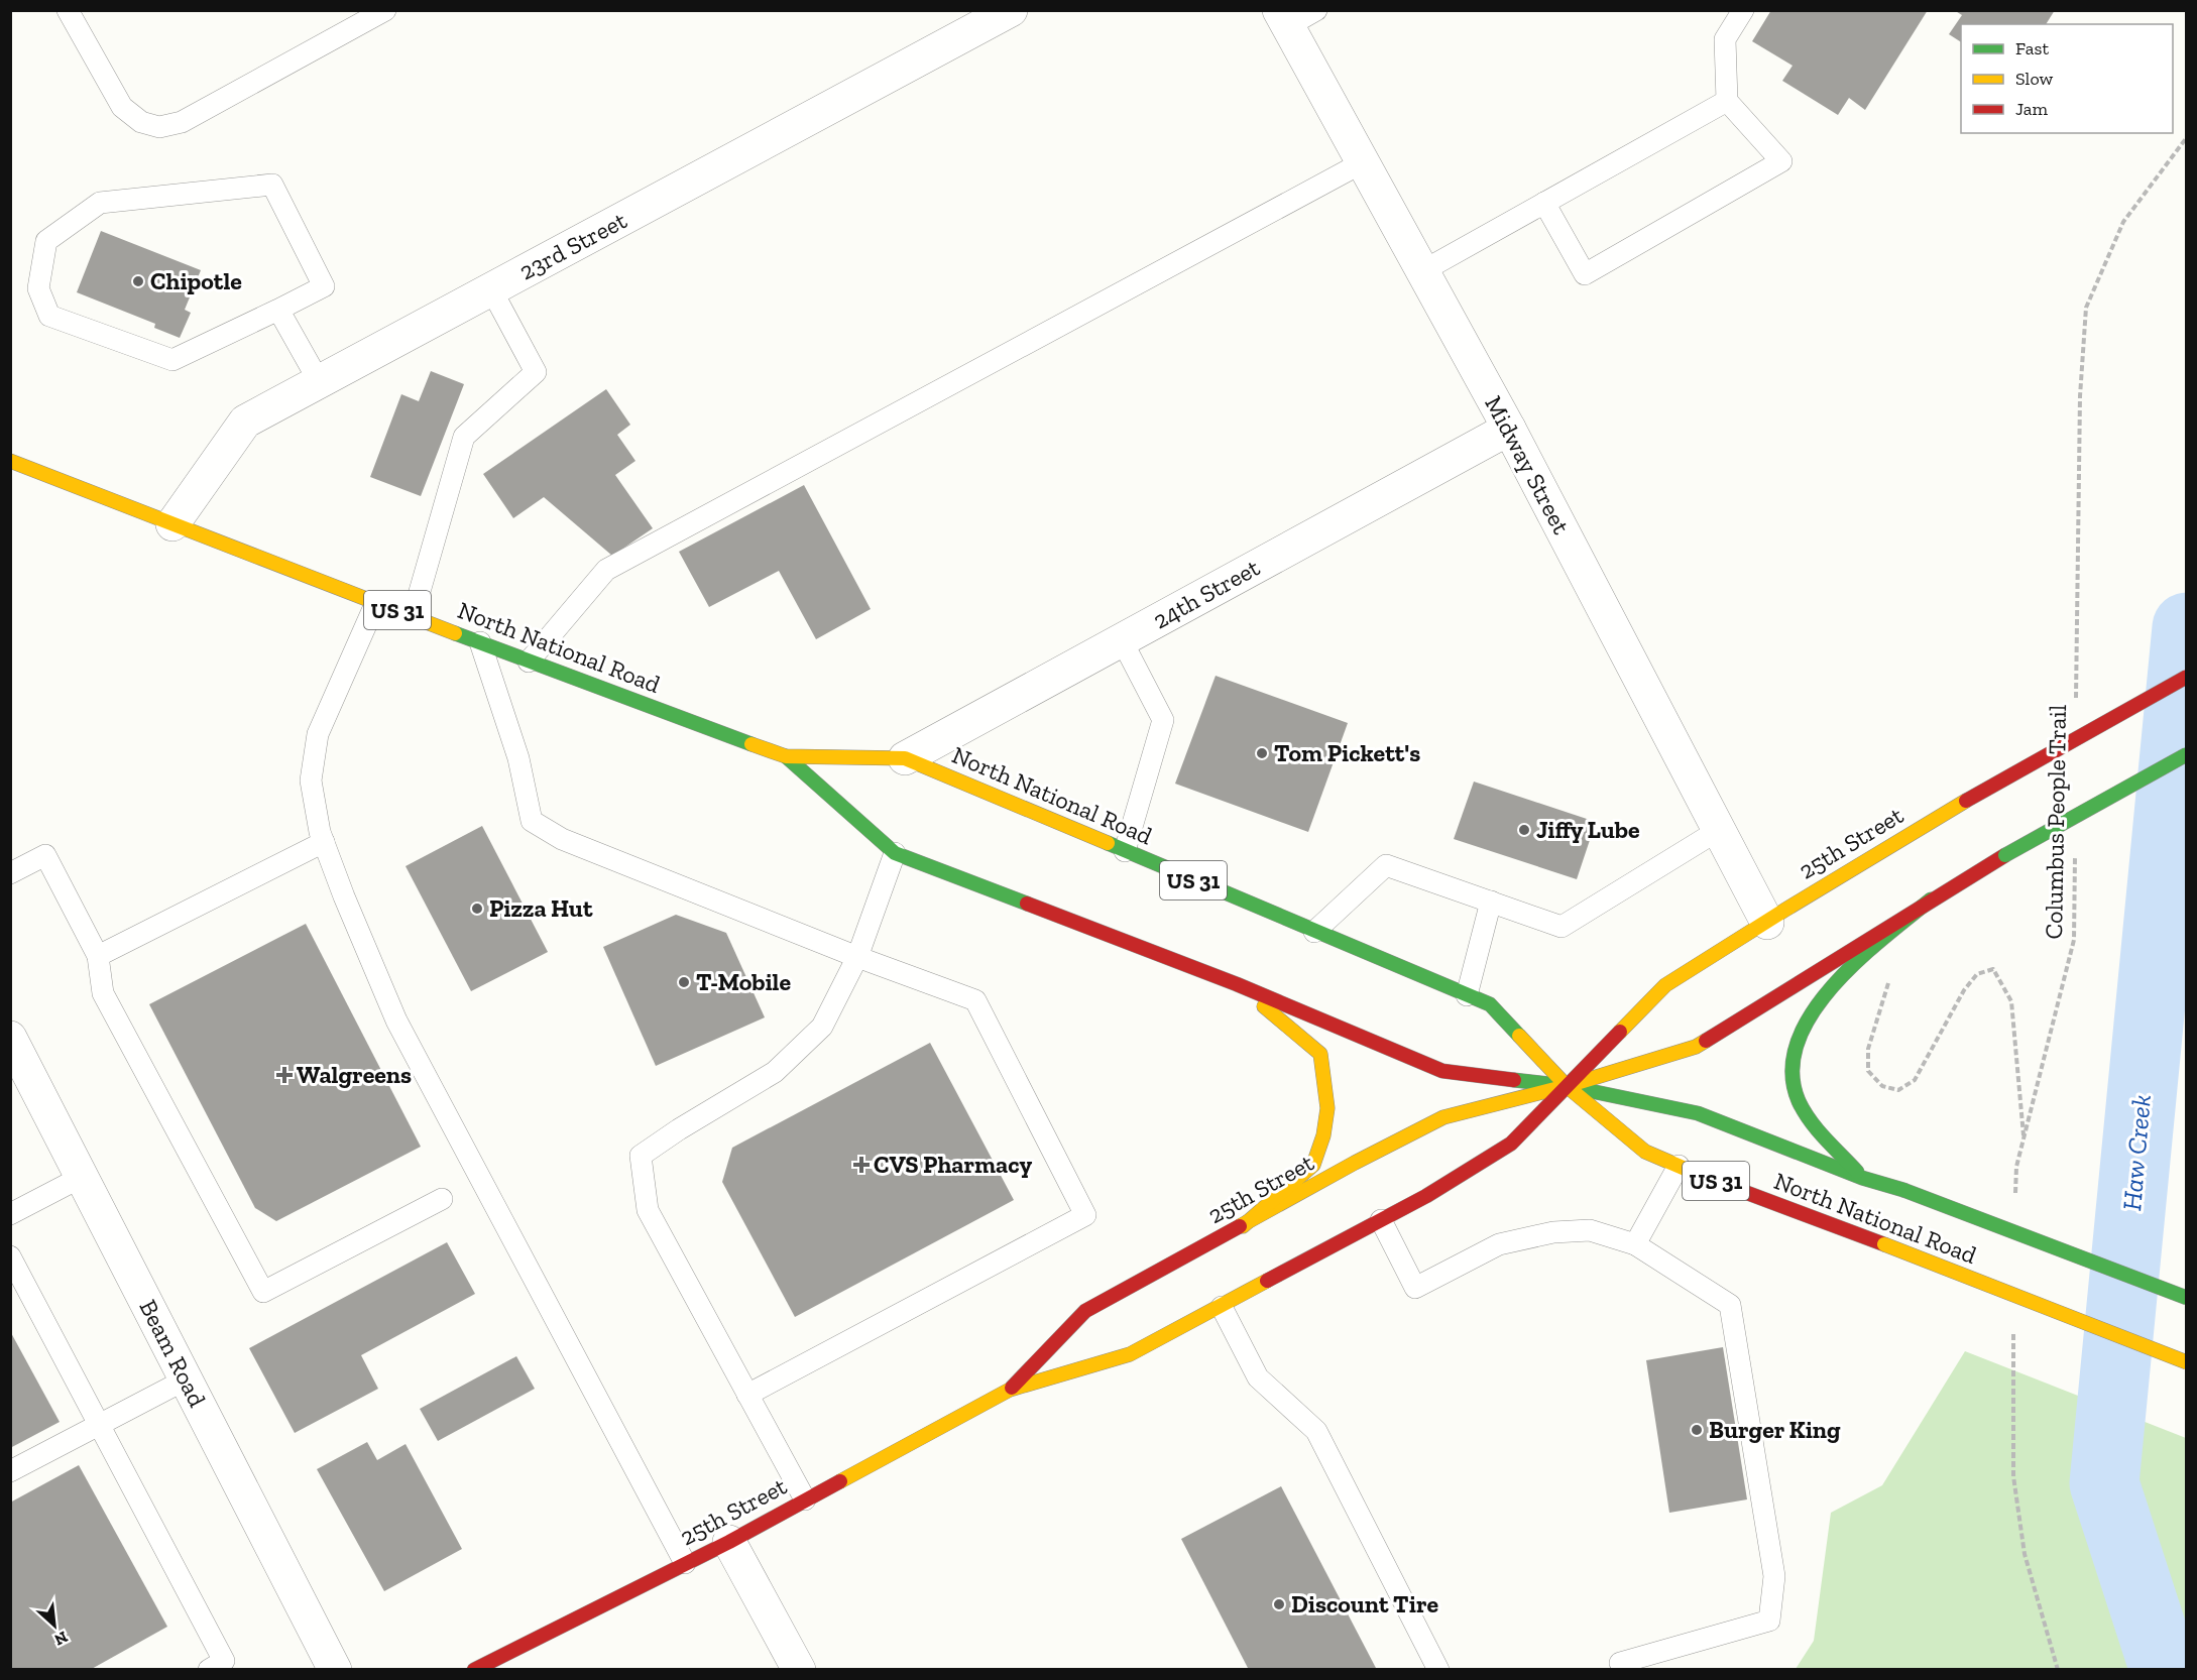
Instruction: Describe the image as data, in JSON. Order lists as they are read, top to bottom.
{
  "streets": {
    "main road": ["US 31", "North National Road", "25th Street"],
    "street": [
      "23rd Street",
      "Midway Street",
      "24th Street",
      "Beam Road"
    ],
    "path": ["Columbus People Trail"]
  },
  "crossings": [
    ["23rd Street", "North National Road"],
    ["Midway Street", "24th Street"],
    ["Midway Street", "25th Street"],
    ["24th Street", "North National Road"],
    ["North National Road", "25th Street"]
  ],
  "water": ["Haw Creek"],
  "places": {
    "other": [
      "Chipotle",
      "Tom Pickett's",
      "Jiffy Lube",
      "Pizza Hut",
      "T-Mobile",
      "Burger King",
      "Discount Tire"
    ],
    "health": ["Walgreens", "CVS Pharmacy"]
  },
  "legend": ["Fast", "Slow", "Jam"],
  "north": "bottom right"
}
